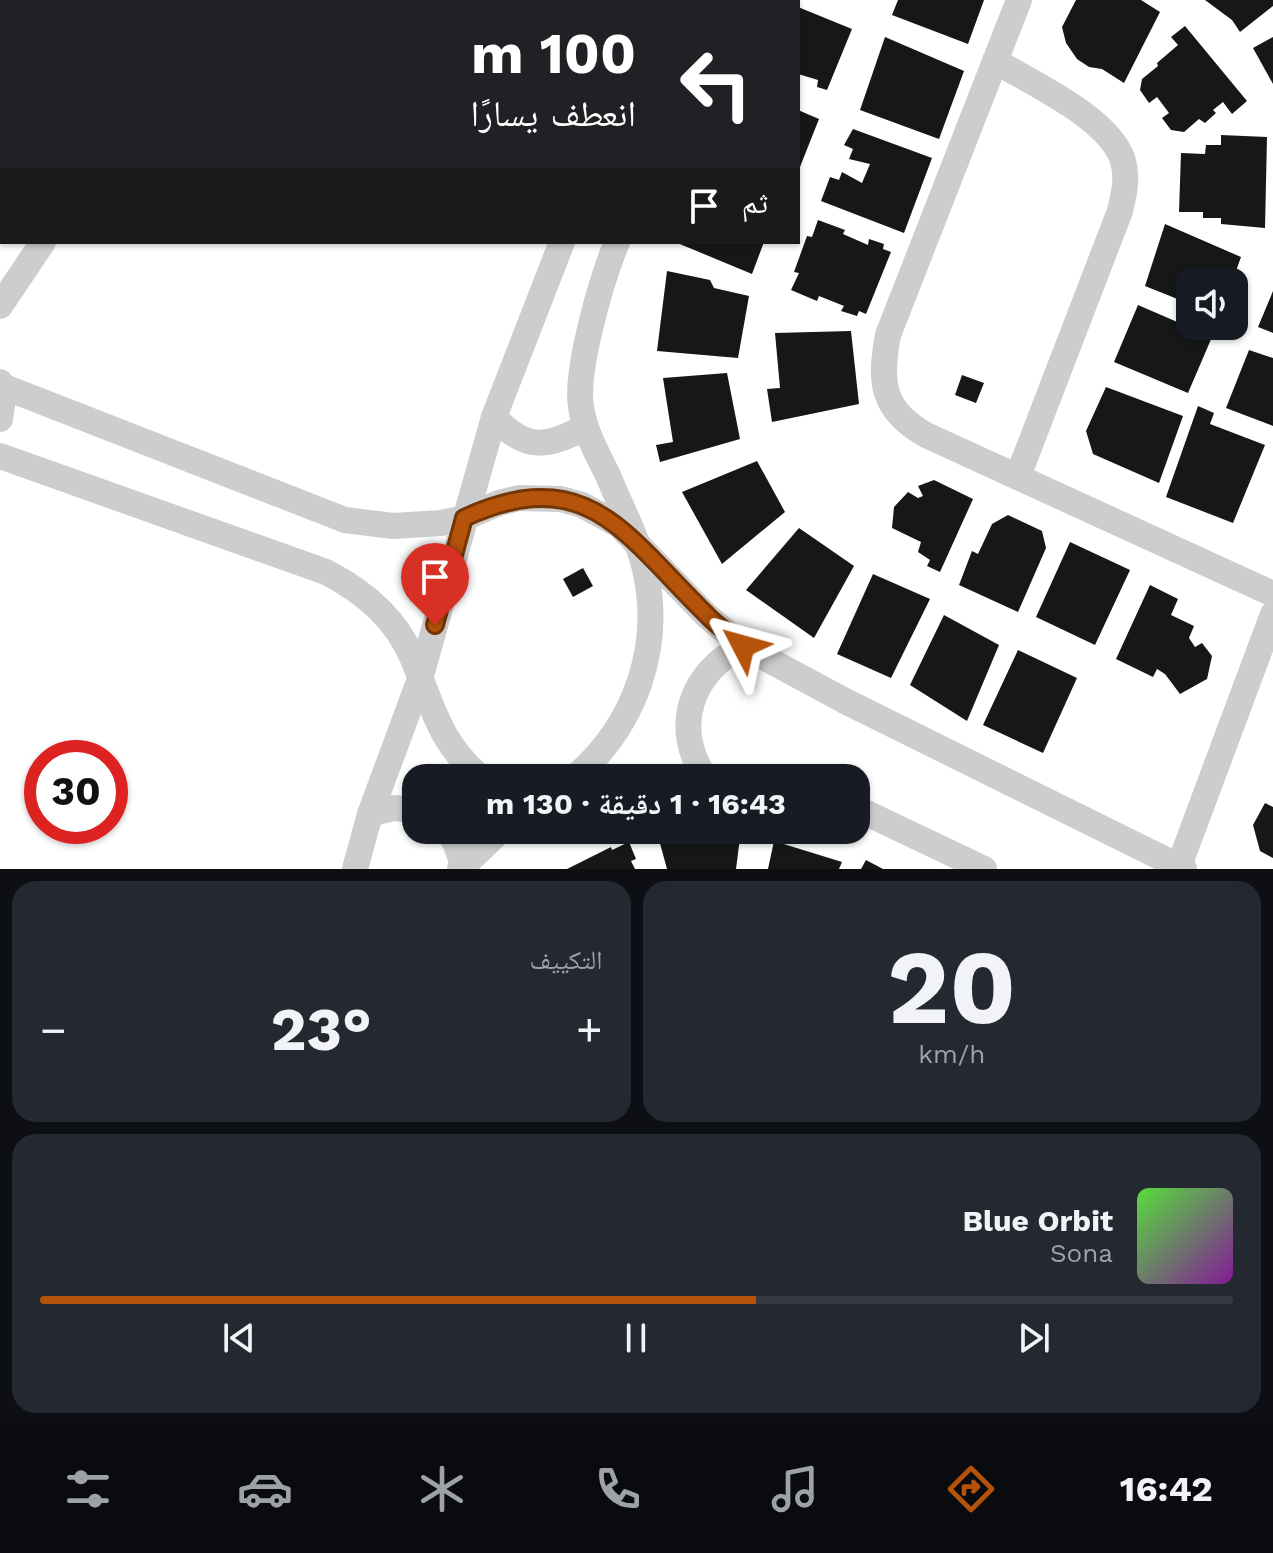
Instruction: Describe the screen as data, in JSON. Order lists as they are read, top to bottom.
{
  "page": {
    "turn": ["100 m", "انعطف يسارًا"],
    "then": "ثم",
    "limit": "30",
    "trip": "16:43 · 1 دقيقة · 130 m",
    "tile": [
      ["20", "km/h"],
      "التكييف"
    ],
    "heat": ["−", "23°", "+"],
    "song": ["Blue Orbit", "Sona"],
    "tabs": "16:42"
  }
}
